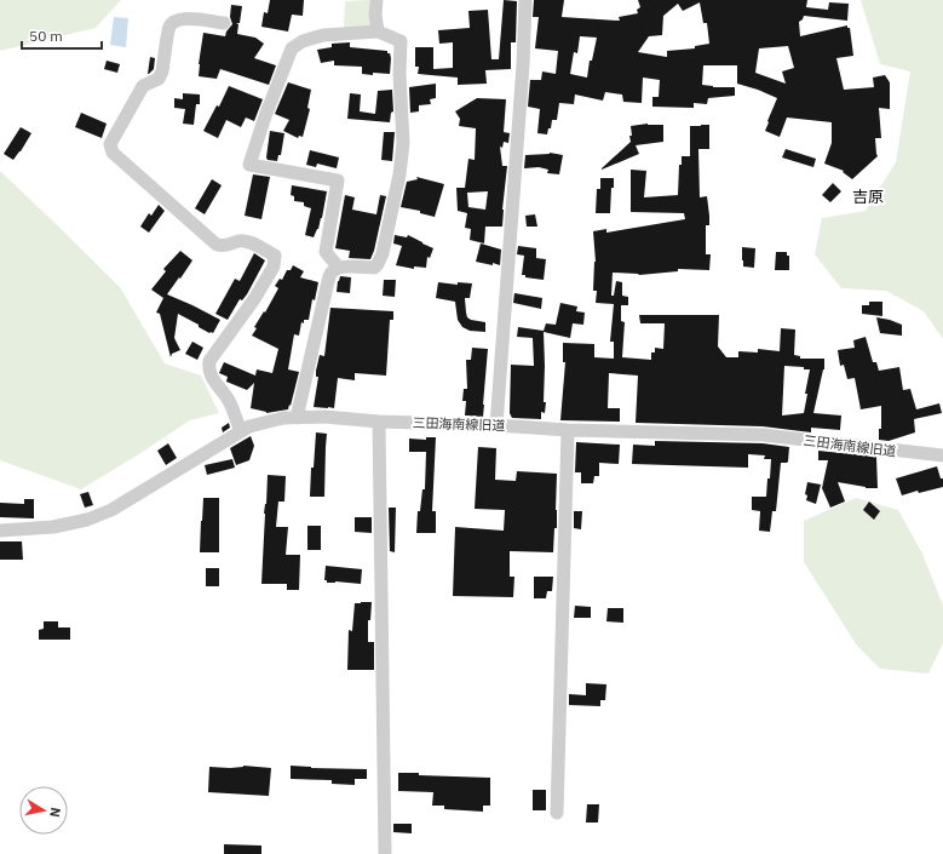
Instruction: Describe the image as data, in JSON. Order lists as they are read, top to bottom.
{
  "streets": {
    "street": ["三田海南線旧道"]
  },
  "districts": ["吉原"],
  "scale_bar": "50 m",
  "north": "right"
}
